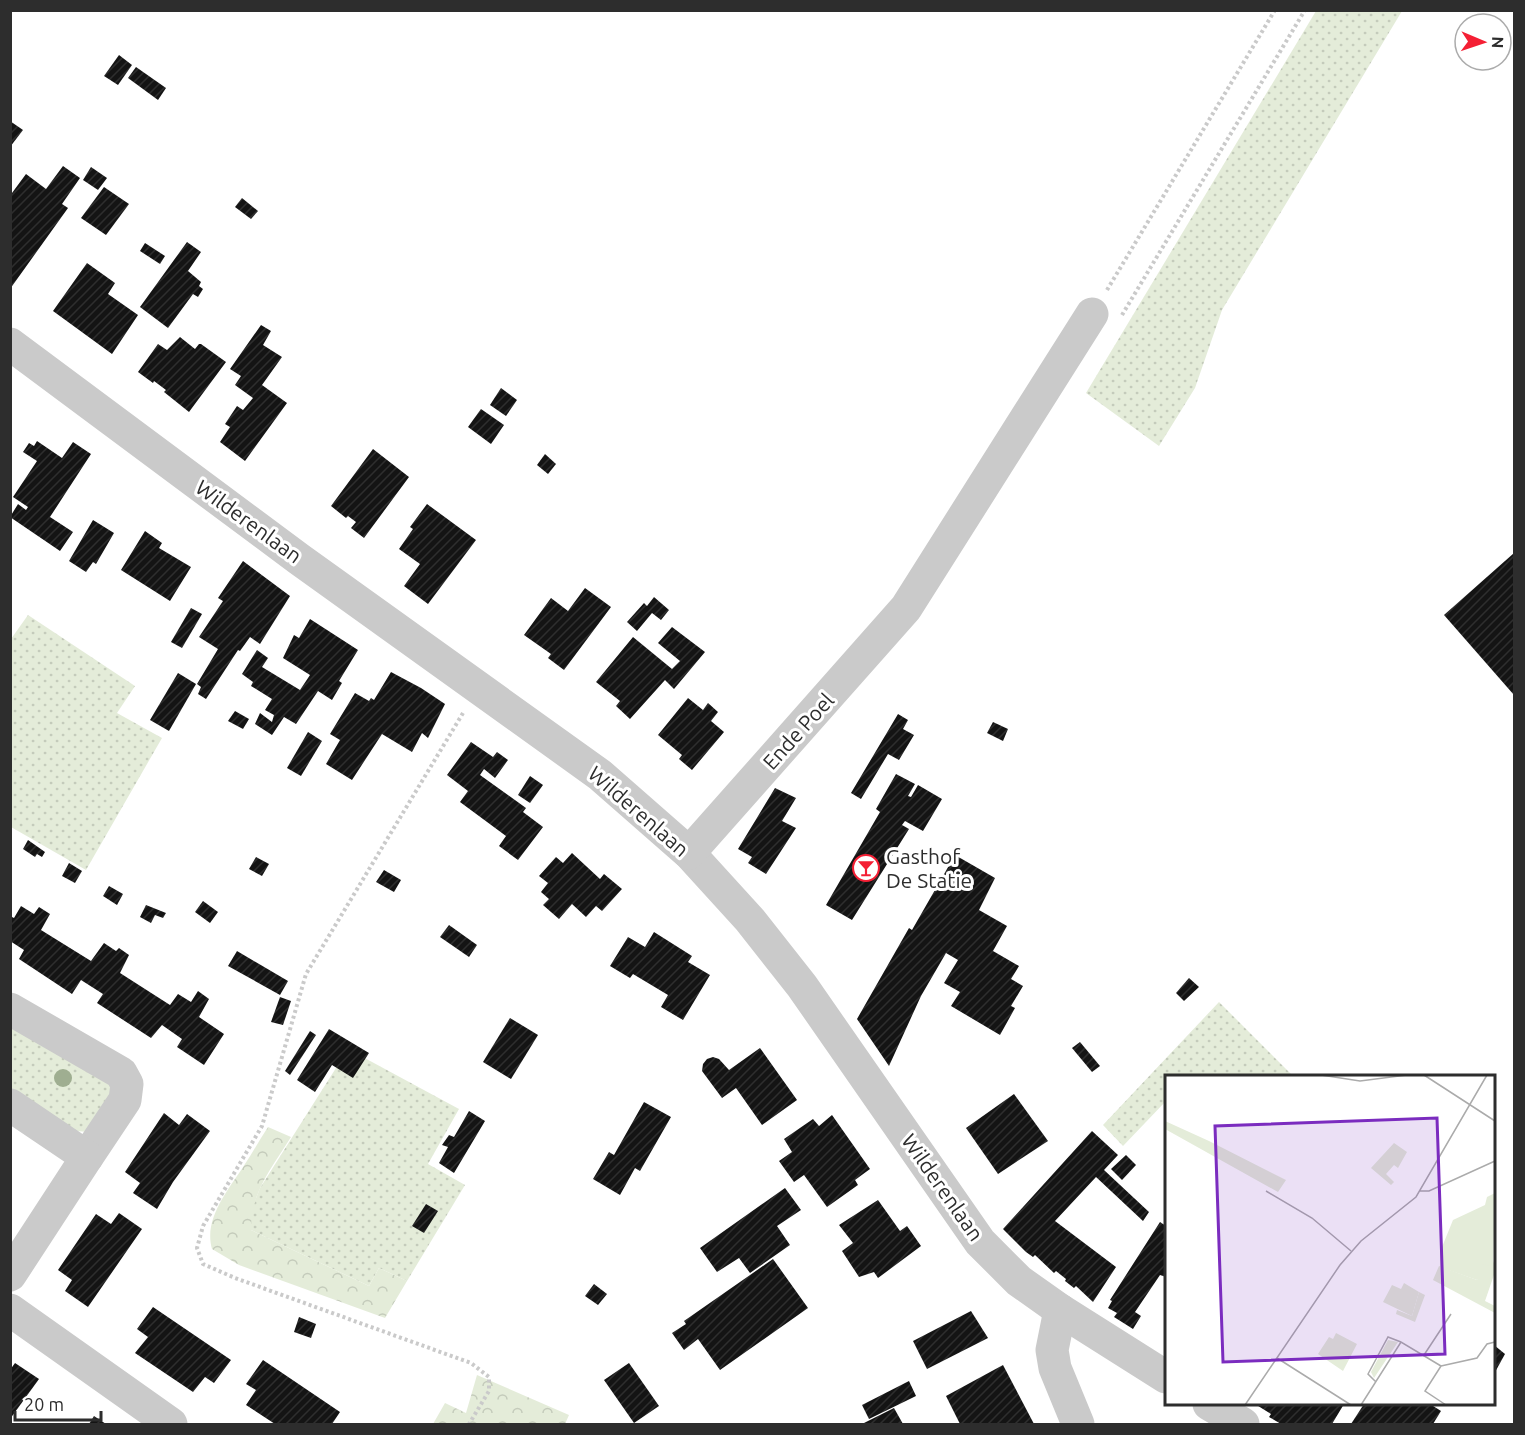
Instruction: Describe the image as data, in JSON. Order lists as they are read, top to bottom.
{
  "streets": {
    "street": ["Wilderenlaan", "Ende Poel"]
  },
  "crossings": [
    ["Wilderenlaan", "Ende Poel"]
  ],
  "places": {
    "bar": ["Gasthof De Statie"]
  },
  "scale_bar": "20 m",
  "north": "right"
}
